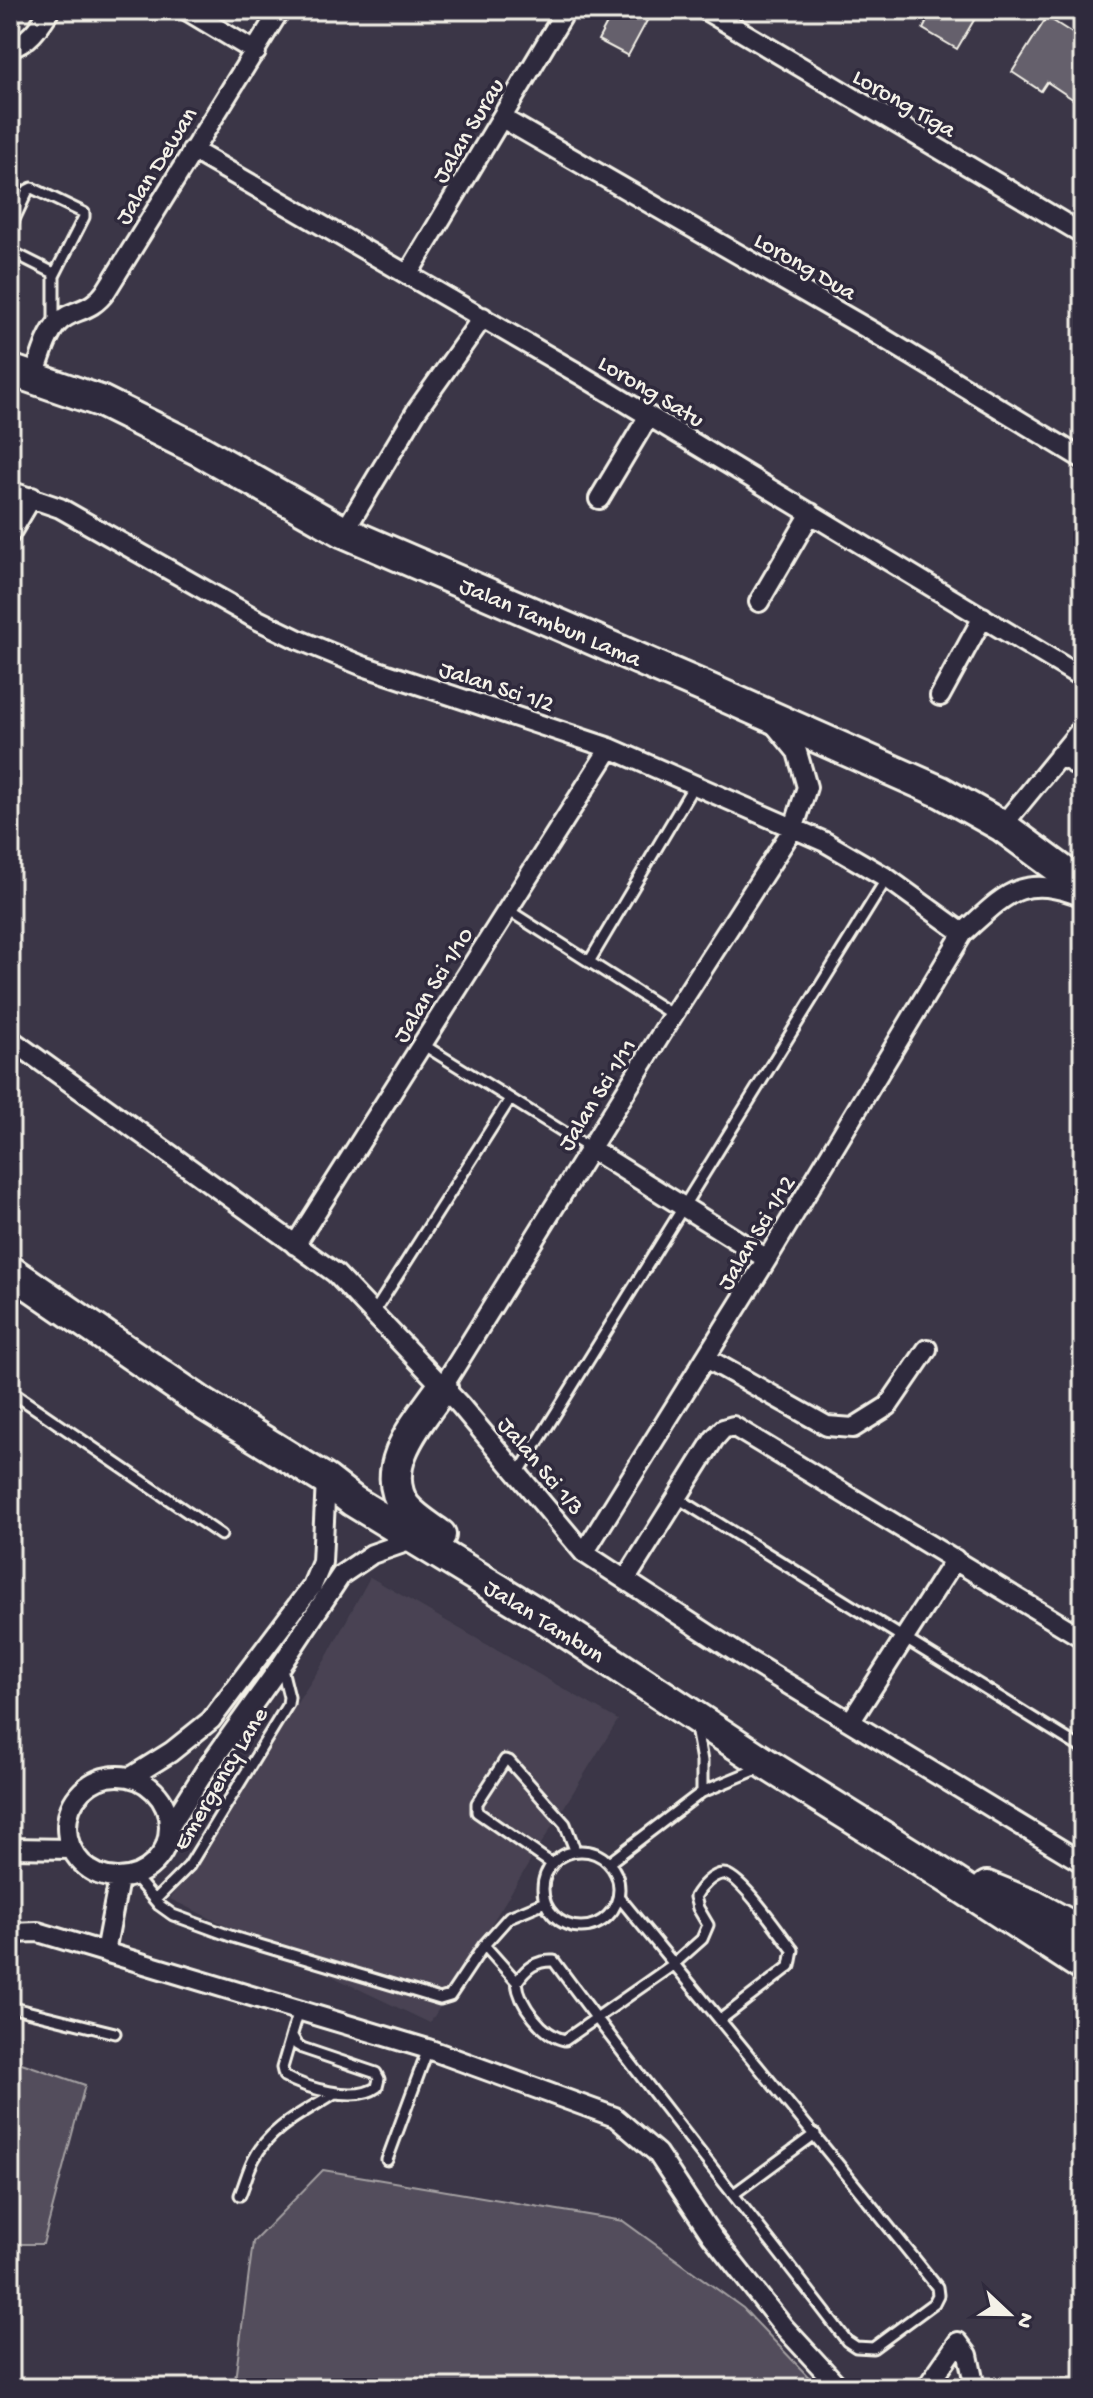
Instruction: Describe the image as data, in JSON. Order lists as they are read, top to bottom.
{
  "streets": {
    "main road": ["Jalan Tambun Lama", "Jalan Tambun"],
    "street": [
      "Lorong Tiga",
      "Jalan Surau",
      "Jalan Dewan",
      "Lorong Dua",
      "Lorong Satu",
      "Jalan Sci 1/2",
      "Jalan Sci 1/10",
      "Jalan Sci 1/11",
      "Jalan Sci 1/12",
      "Jalan Sci 1/3"
    ],
    "lane": ["Emergency Lane"]
  },
  "crossings": [
    ["Jalan Surau", "Lorong Dua"],
    ["Jalan Surau", "Lorong Satu"],
    ["Jalan Dewan", "Lorong Satu"],
    ["Jalan Tambun Lama", "Jalan Sci 1/11"],
    ["Jalan Sci 1/2", "Jalan Sci 1/10"],
    ["Jalan Sci 1/2", "Jalan Sci 1/11"],
    ["Jalan Sci 1/2", "Jalan Sci 1/12"],
    ["Jalan Sci 1/10", "Jalan Sci 1/3"],
    ["Jalan Sci 1/11", "Jalan Sci 1/3"],
    ["Jalan Sci 1/12", "Jalan Sci 1/3"]
  ],
  "north": "right"
}
